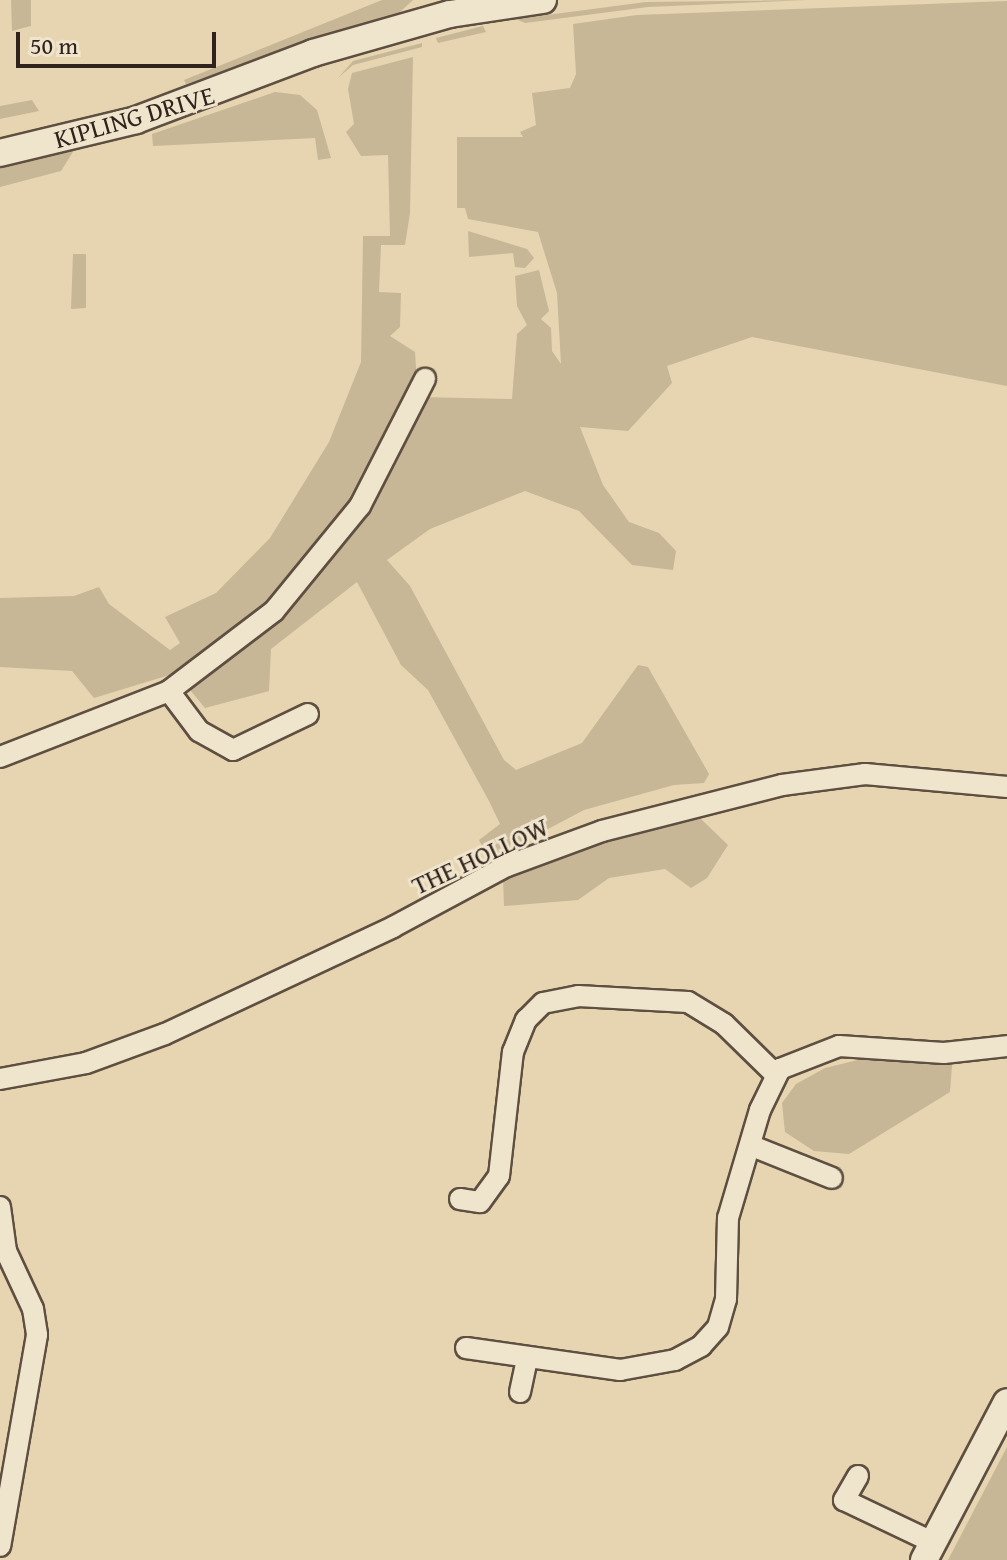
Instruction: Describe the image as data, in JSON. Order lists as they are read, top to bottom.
{
  "streets": {
    "street": ["KIPLING DRIVE", "THE HOLLOW"]
  },
  "scale_bar": "50 m"
}
